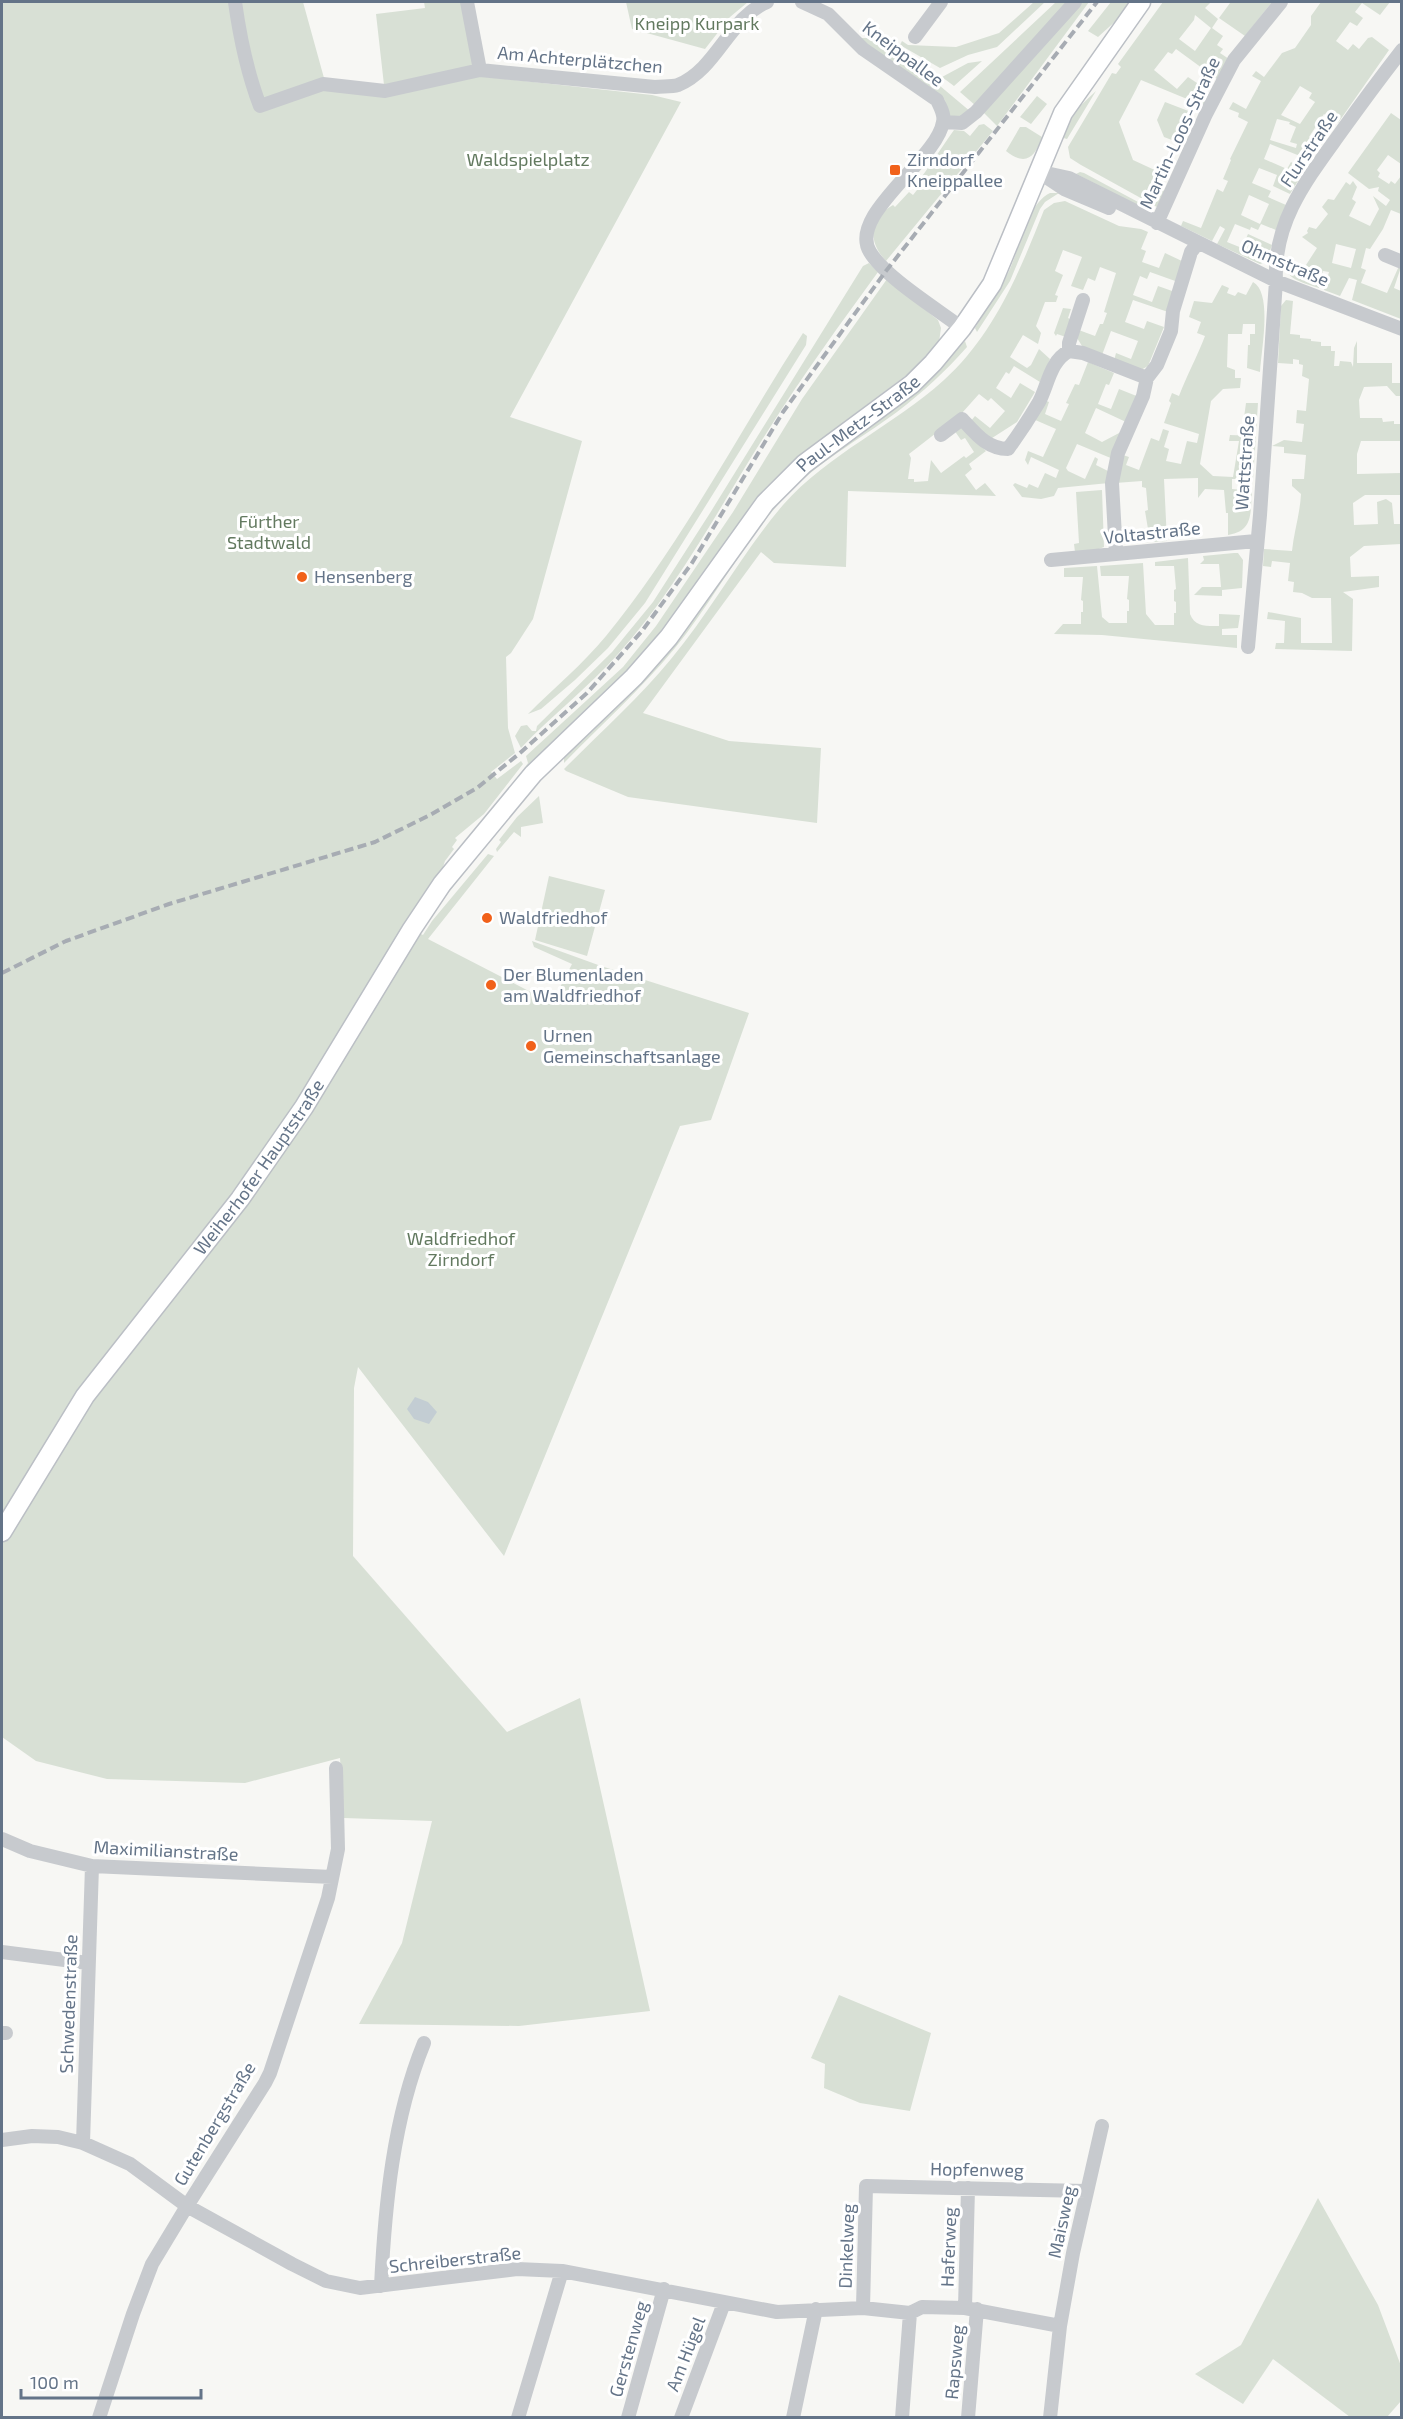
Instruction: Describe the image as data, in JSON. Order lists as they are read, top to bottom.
{
  "streets": {
    "street": [
      "Kneippallee",
      "Am Achterplätzchen",
      "Martin-Loos-Straße",
      "Flurstraße",
      "Ohmstraße",
      "Paul-Metz-Straße",
      "Wattstraße",
      "Voltastraße",
      "Weiherhofer Hauptstraße",
      "Maximilianstraße",
      "Schwedenstraße",
      "Gutenbergstraße",
      "Hopfenweg",
      "Maisweg",
      "Dinkelweg",
      "Haferweg",
      "Schreiberstraße",
      "Gerstenweg",
      "Am Hügel",
      "Rapsweg"
    ]
  },
  "crossings": [
    ["Martin-Loos-Straße", "Ohmstraße"],
    ["Flurstraße", "Ohmstraße"],
    ["Flurstraße", "Wattstraße"],
    ["Ohmstraße", "Paul-Metz-Straße"],
    ["Ohmstraße", "Wattstraße"],
    ["Paul-Metz-Straße", "Weiherhofer Hauptstraße"],
    ["Wattstraße", "Voltastraße"],
    ["Maximilianstraße", "Schwedenstraße"],
    ["Maximilianstraße", "Gutenbergstraße"],
    ["Schwedenstraße", "Schreiberstraße"],
    ["Gutenbergstraße", "Schreiberstraße"],
    ["Hopfenweg", "Maisweg"],
    ["Hopfenweg", "Dinkelweg"],
    ["Hopfenweg", "Haferweg"],
    ["Maisweg", "Schreiberstraße"],
    ["Dinkelweg", "Schreiberstraße"],
    ["Haferweg", "Schreiberstraße"],
    ["Haferweg", "Rapsweg"],
    ["Schreiberstraße", "Gerstenweg"],
    ["Schreiberstraße", "Am Hügel"],
    ["Schreiberstraße", "Rapsweg"]
  ],
  "parks": [
    "Kneipp Kurpark",
    "Waldspielplatz",
    "Fürther Stadtwald",
    "Waldfriedhof Zirndorf"
  ],
  "places": {
    "transit": ["Zirndorf Kneippallee"],
    "other": [
      "Hensenberg",
      "Waldfriedhof",
      "Der Blumenladen am Waldfriedhof",
      "Urnen Gemeinschaftsanlage"
    ]
  },
  "scale_bar": "100 m"
}
